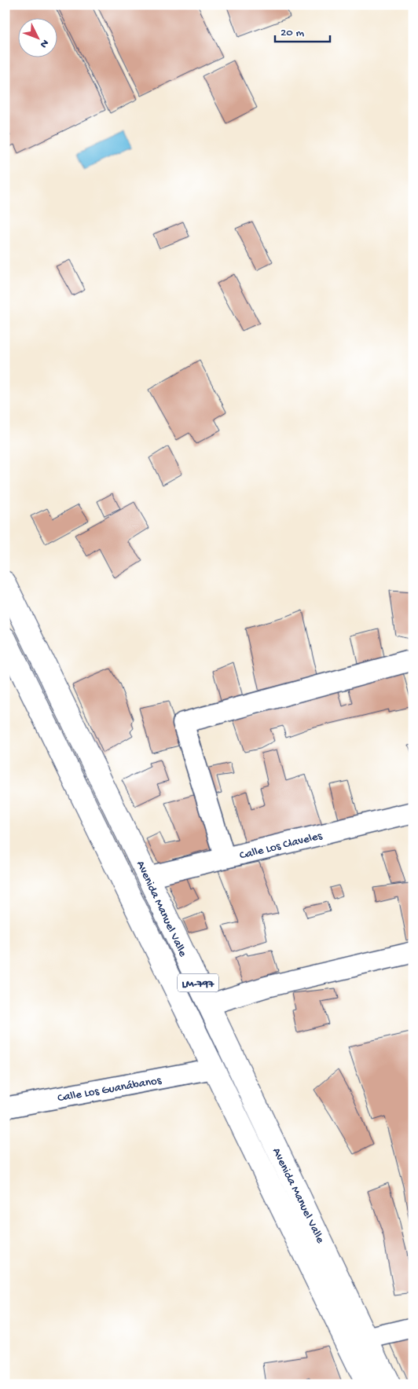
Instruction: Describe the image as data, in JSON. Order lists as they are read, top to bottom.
{
  "streets": {
    "main road": ["Avenida Manuel Valle", "LM-797"],
    "street": ["Calle Los Claveles", "Calle Los Guanábanos"]
  },
  "crossings": [
    ["Calle Los Claveles", "Avenida Manuel Valle"],
    ["Avenida Manuel Valle", "Calle Los Guanábanos"]
  ],
  "scale_bar": "20 m",
  "north": "bottom right"
}
